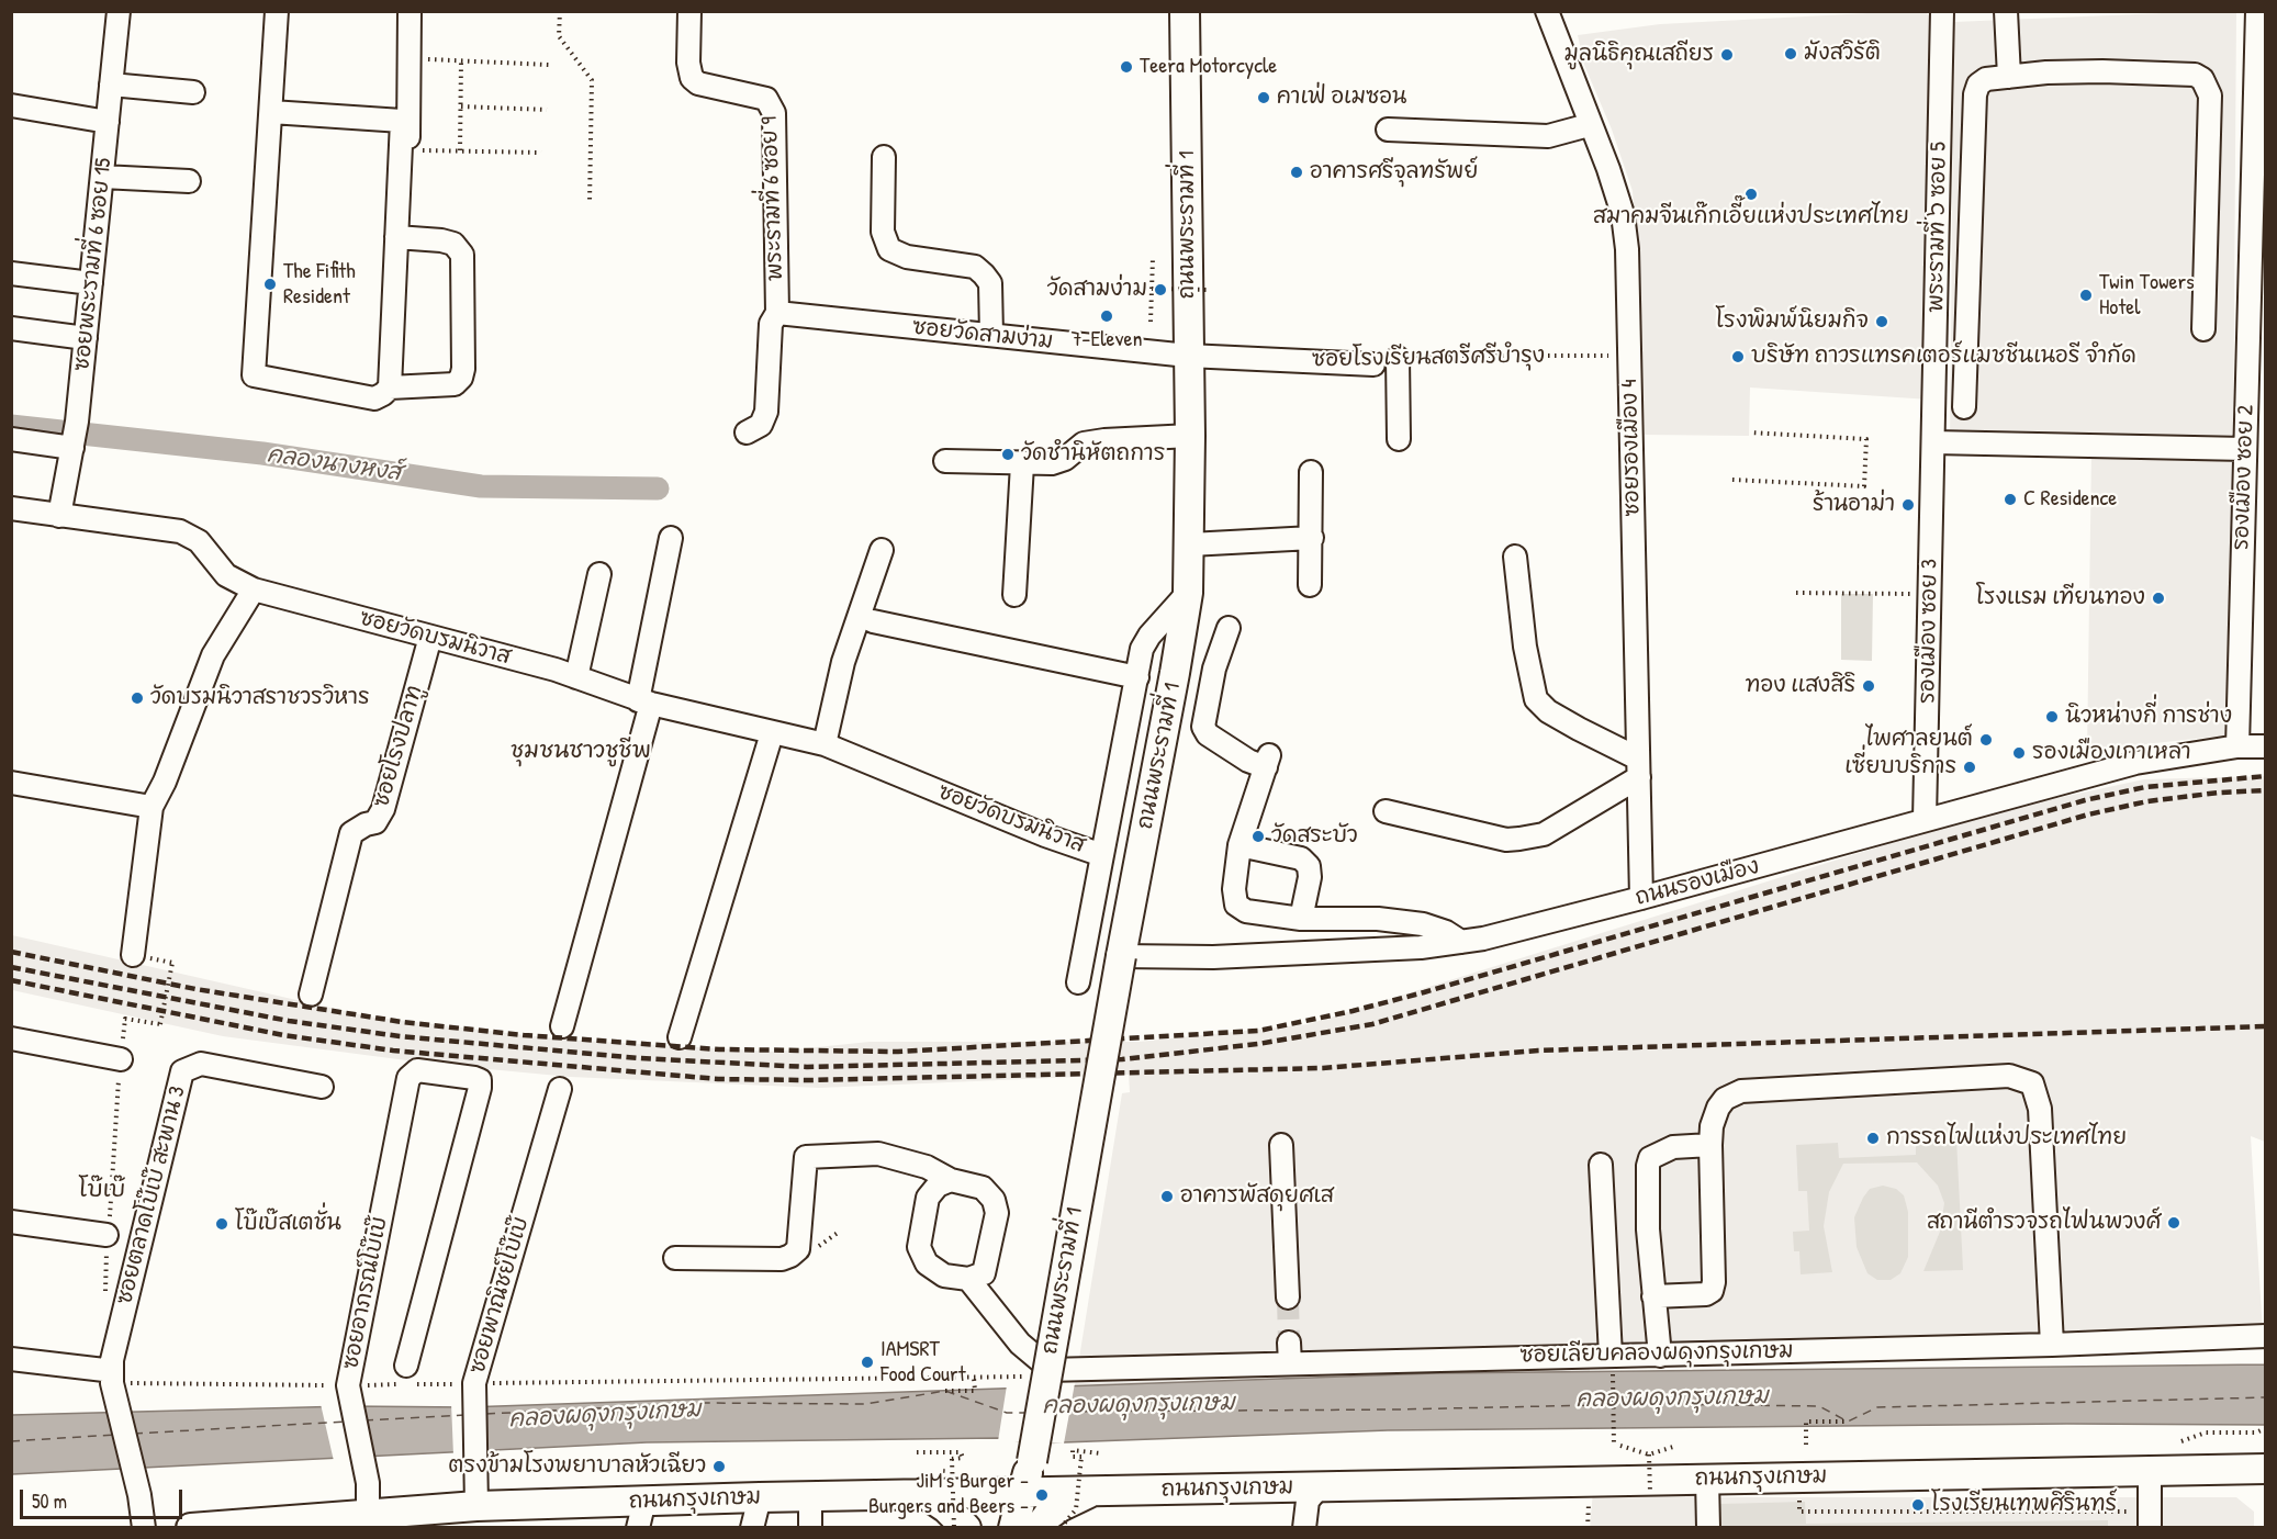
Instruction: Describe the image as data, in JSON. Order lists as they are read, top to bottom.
{
  "streets": {
    "main road": ["ถนนพระรามที่ 1", "ถนนกรุงเกษม"],
    "street": [
      "พระรามที่ 6 ซอย 9",
      "พระรามที่ ๖ ซอย 5",
      "ซอยพระรามที่ 6 ซอย 15",
      "ซอยวัดสามง่าม",
      "ซอยโรงเรียนสตรีศรีบำรุง",
      "ซอยรองเมือง 4",
      "รองเมือง ซอย 2",
      "รองเมือง ซอย 3",
      "ซอยวัดบรมนิวาส",
      "ซอยโรงปลาทู",
      "ถนนรองเมือง",
      "ซอยตลาดโบ๊เบ๊ สะพาน 3",
      "ซอยอาภรณ์โบ๊เบ๊",
      "ซอยพาณิชย์โบ๊เบ๊",
      "ซอยเลียบคลองผดุงกรุงเกษม"
    ]
  },
  "crossings": [
    ["พระรามที่ 6 ซอย 9", "ซอยวัดสามง่าม"],
    ["ถนนพระรามที่ 1", "ซอยวัดสามง่าม"],
    ["ถนนพระรามที่ 1", "ซอยโรงเรียนสตรีศรีบำรุง"],
    ["ถนนพระรามที่ 1", "ซอยวัดบรมนิวาส"],
    ["ถนนพระรามที่ 1", "ถนนรองเมือง"],
    ["ถนนพระรามที่ 1", "ซอยเลียบคลองผดุงกรุงเกษม"],
    ["ถนนพระรามที่ 1", "ถนนกรุงเกษม"],
    ["พระรามที่ ๖ ซอย 5", "รองเมือง ซอย 3"],
    ["ซอยพระรามที่ 6 ซอย 15", "ซอยวัดบรมนิวาส"],
    ["ซอยวัดสามง่าม", "ซอยโรงเรียนสตรีศรีบำรุง"],
    ["ซอยโรงเรียนสตรีศรีบำรุง", "ซอยรองเมือง 4"],
    ["ซอยรองเมือง 4", "ถนนรองเมือง"],
    ["รองเมือง ซอย 2", "ถนนรองเมือง"],
    ["รองเมือง ซอย 3", "ถนนรองเมือง"],
    ["ซอยวัดบรมนิวาส", "ซอยโรงปลาทู"],
    ["ซอยอาภรณ์โบ๊เบ๊", "ถนนกรุงเกษม"],
    ["ซอยพาณิชย์โบ๊เบ๊", "ถนนกรุงเกษม"]
  ],
  "districts": ["ชุมชนชาวชูชีพ", "โบ๊เบ๊"],
  "water": ["คลองนางหงส์", "คลองผดุงกรุงเกษม"],
  "places": [
    "มังสวิรัติ",
    "มูลนิธิคุณเสถียร",
    "Teera Motorcycle",
    "คาเฟ่ อเมซอน",
    "อาคารศรีจุลทรัพย์",
    "สมาคมจีนเก๊กเอี๊ยแห่งประเทศไทย",
    "The Fifith Resident",
    "วัดสามง่าม",
    "Twin Towers Hotel",
    "7-Eleven",
    "โรงพิมพ์นิยมกิจ",
    "บริษัท ถาวรแทรคเตอร์แมชชีนเนอรี จำกัด",
    "วัดชำนิหัตถการ",
    "C Residence",
    "ร้านอาม่า",
    "โรงแรม เทียนทอง",
    "ทอง แสงสิริ",
    "วัดบรมนิวาสราชวรวิหาร",
    "นิวหน่างกี่ การช่าง",
    "ไพศาลยนต์",
    "รองเมืองเกาเหลา",
    "เซี่ยบบริการ",
    "วัดสระบัว",
    "การรถไฟแห่งประเทศไทย",
    "อาคารพัสดุยศเส",
    "สถานีตำรวจรถไฟนพวงศ์",
    "โบ๊เบ๊สเตชั่น",
    "IAMSRT Food Court",
    "ตรงข้ามโรงพยาบาลหัวเฉียว",
    "JiM's Burger - Burgers and Beers -",
    "โรงเรียนเทพศิรินทร์"
  ],
  "scale_bar": "50 m"
}
